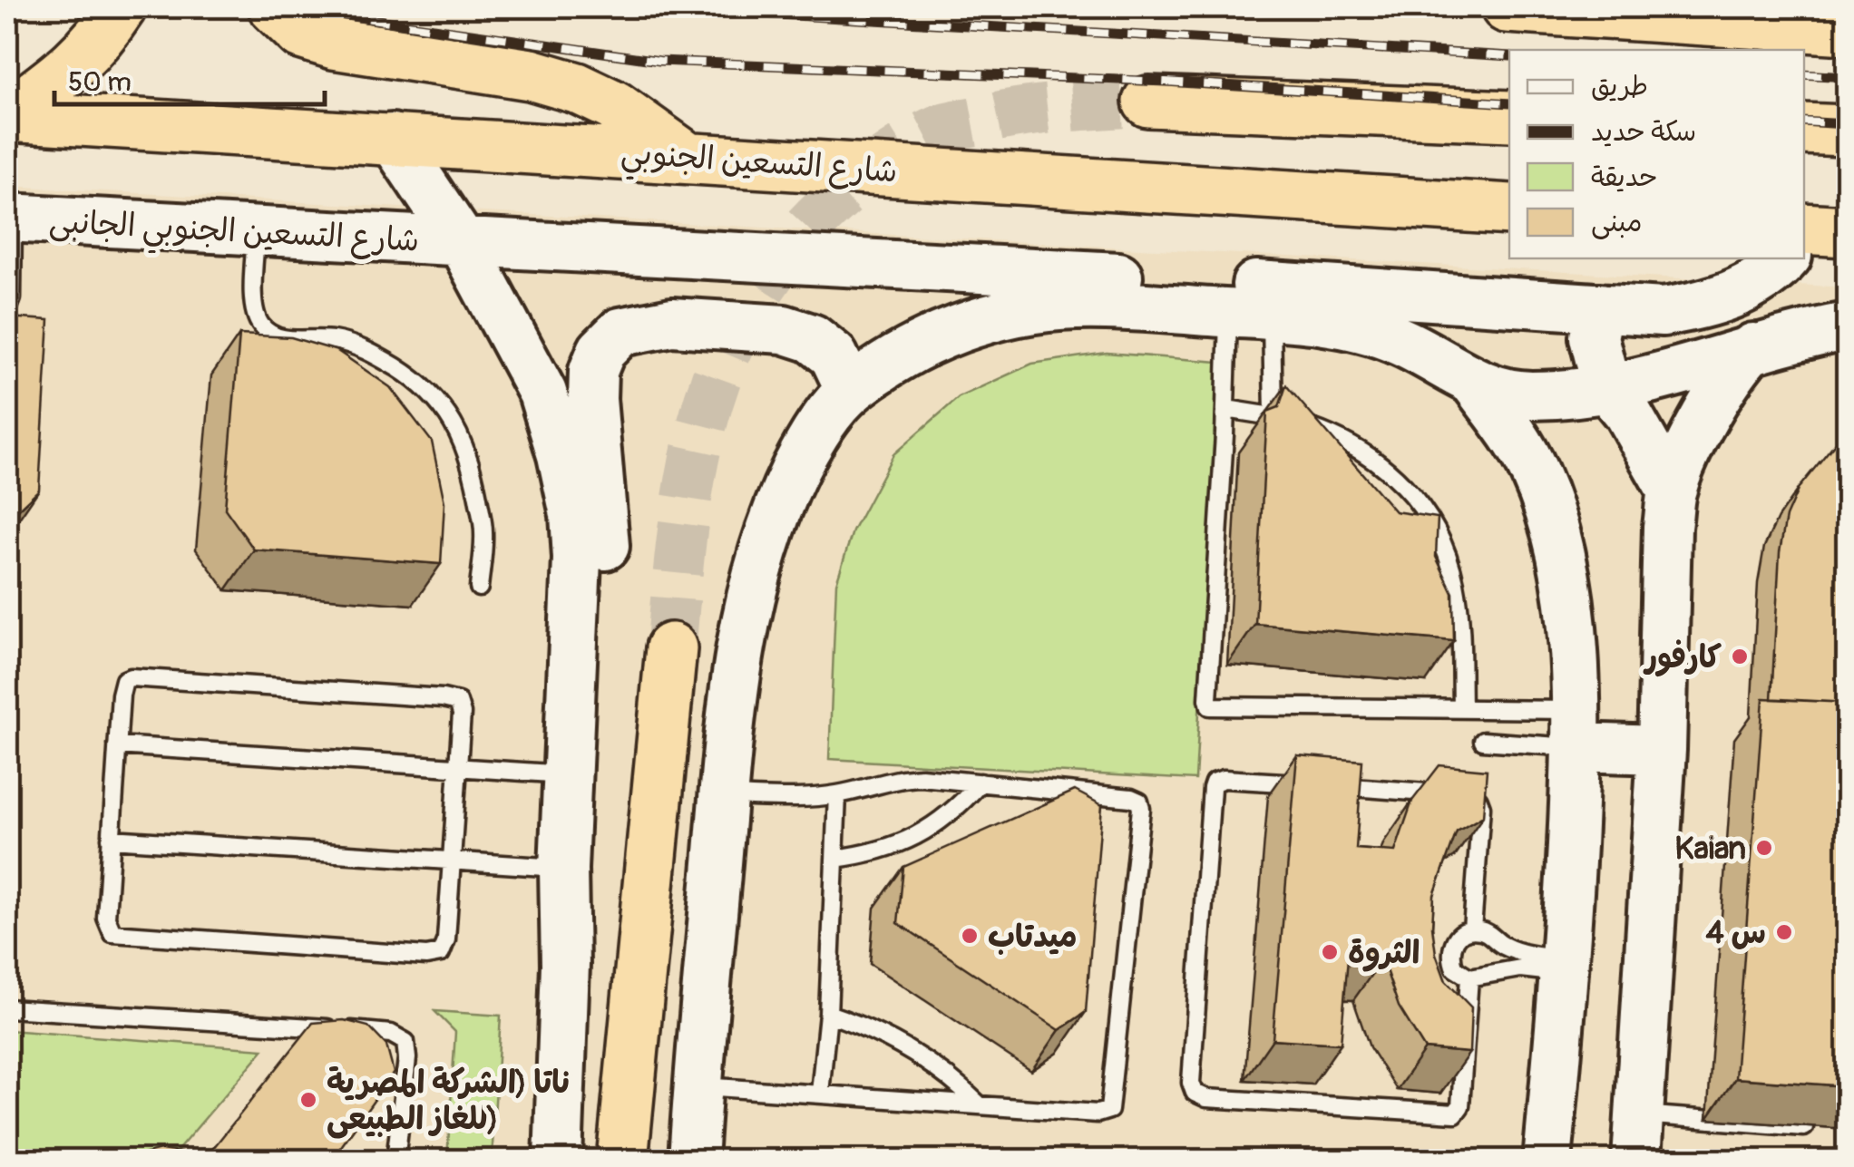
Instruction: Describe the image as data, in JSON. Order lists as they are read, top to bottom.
{
  "streets": {
    "highway": ["شارع التسعين الجنوبي"],
    "street": ["شارع التسعين الجنوبي الجانبى"]
  },
  "places": [
    "كارفور",
    "Kaian",
    "س 4",
    "ميدتاب",
    "الثروة",
    "ناتا (الشركة المصرية للغاز الطبيعى)"
  ],
  "legend": [
    "طريق",
    "سكة حديد",
    "حديقة",
    "مبنى"
  ],
  "scale_bar": "50 m"
}
